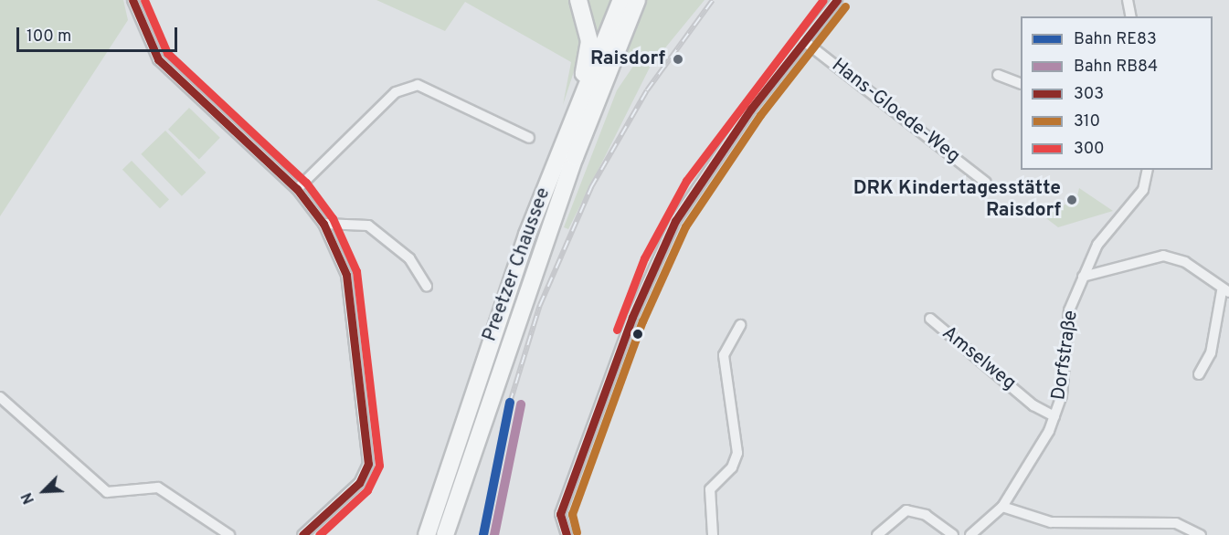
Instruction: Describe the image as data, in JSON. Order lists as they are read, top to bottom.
{
  "streets": {
    "highway": ["Preetzer Chaussee"],
    "street": ["Hans-Gloede-Weg", "Dorfstraße", "Amselweg"]
  },
  "crossings": [
    ["Dorfstraße", "Amselweg"]
  ],
  "places": ["Raisdorf", "DRK Kindertagesstätte Raisdorf"],
  "lines": [
    "transit line 303",
    "transit line 300",
    "transit line 310",
    "rail line RE83",
    "rail line RB84"
  ],
  "legend": [
    "Bahn RE83",
    "Bahn RB84",
    "303",
    "310",
    "300"
  ],
  "scale_bar": "100 m",
  "north": "bottom left"
}
